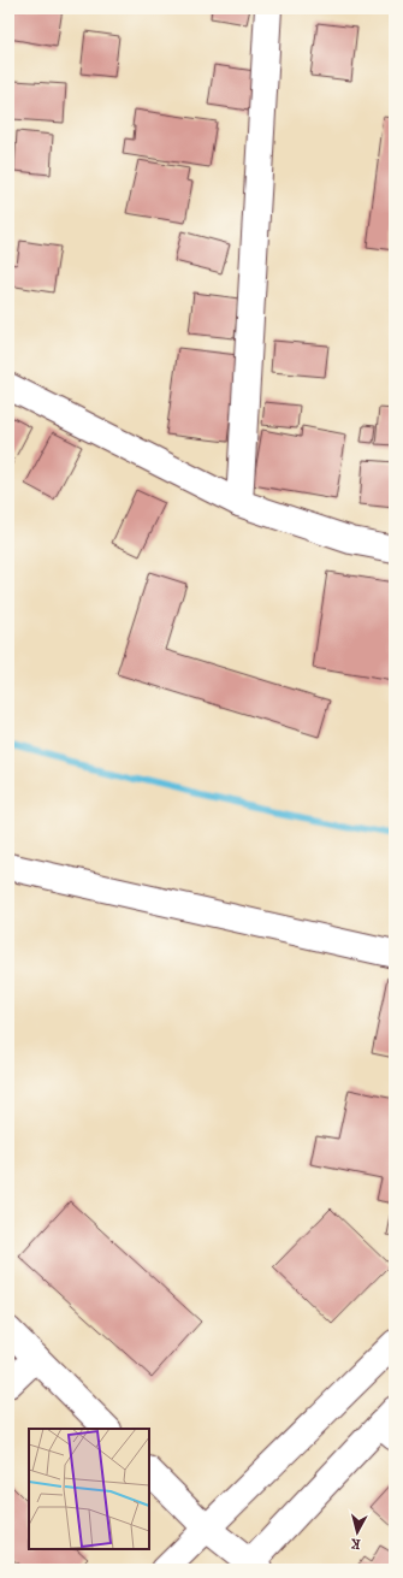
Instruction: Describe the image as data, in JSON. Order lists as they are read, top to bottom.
{
  "north": "bottom"
}
